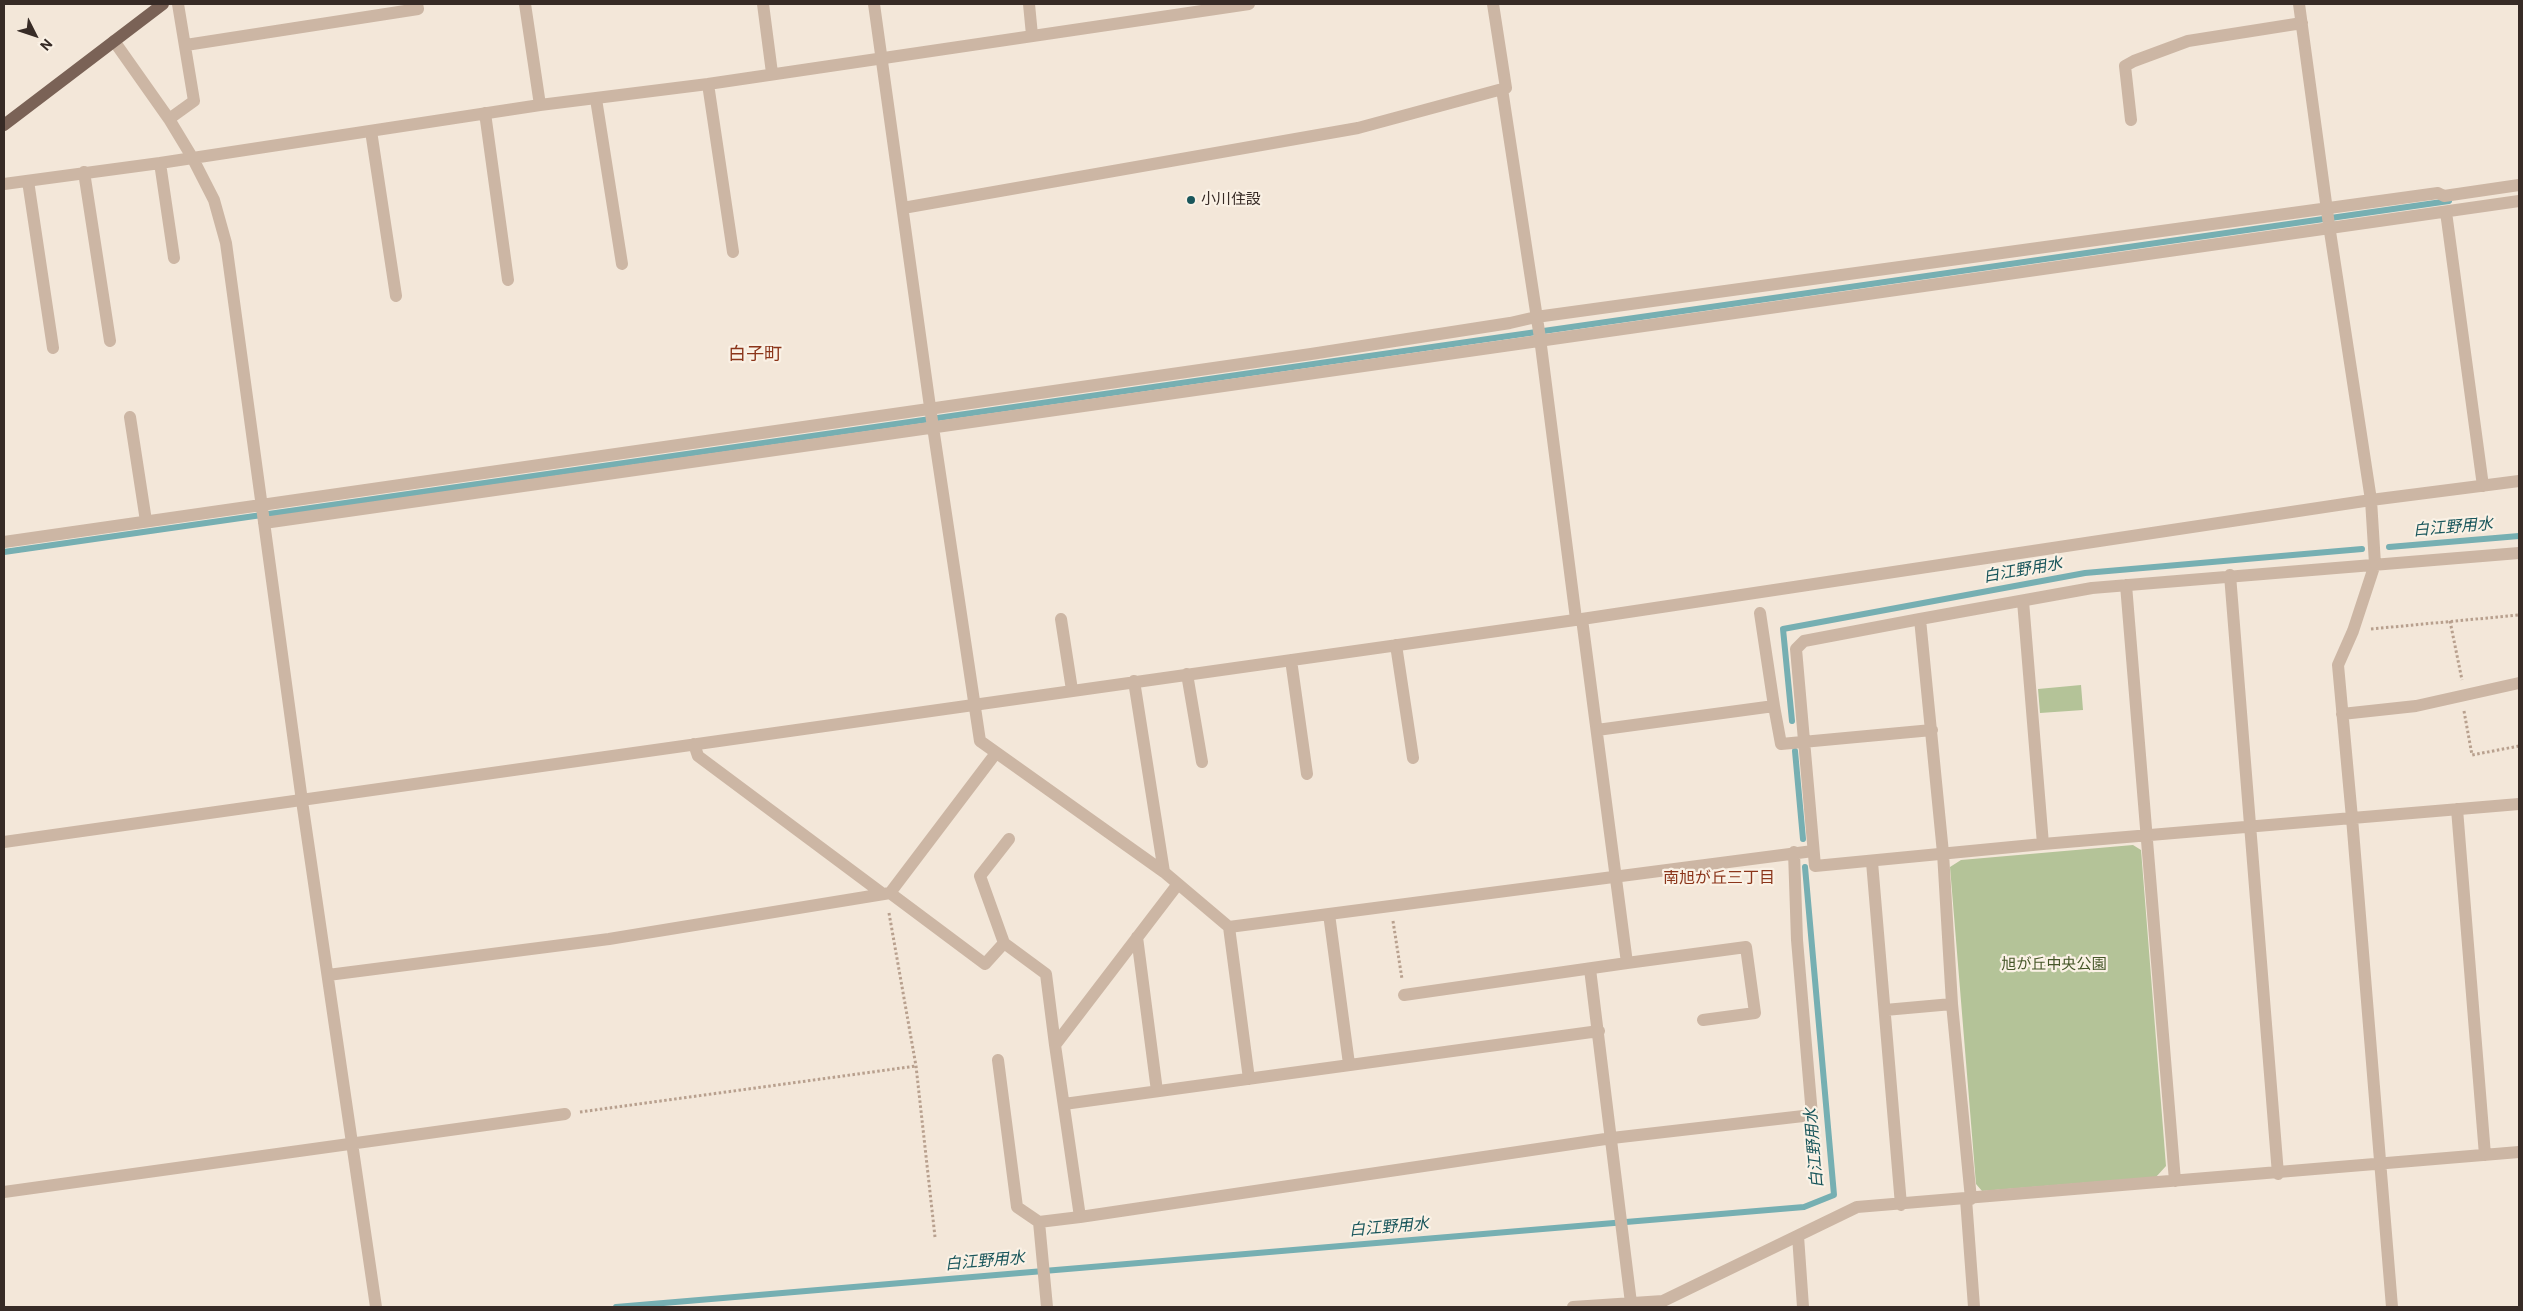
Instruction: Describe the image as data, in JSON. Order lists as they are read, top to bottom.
{
  "districts": ["白子町", "南旭が丘三丁目"],
  "water": ["白江野用水"],
  "parks": ["旭が丘中央公園"],
  "places": ["小川住設"],
  "north": "bottom right"
}
